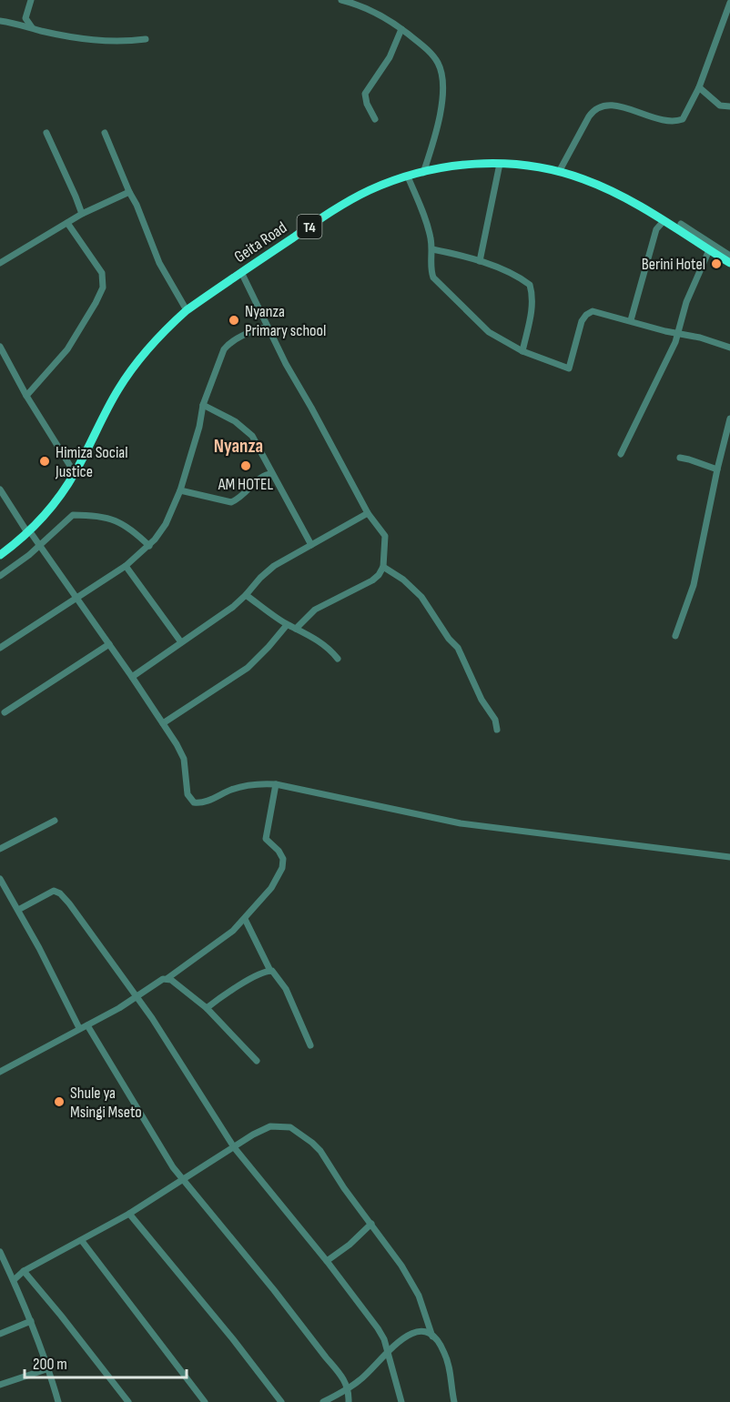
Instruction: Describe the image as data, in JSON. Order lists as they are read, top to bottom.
{
  "streets": {
    "highway": ["T4", "Geita Road"]
  },
  "districts": ["Nyanza"],
  "places": [
    "Berini Hotel",
    "Nyanza Primary school",
    "Himiza Social Justice",
    "AM HOTEL",
    "Shule ya Msingi Mseto"
  ],
  "scale_bar": "200 m"
}
